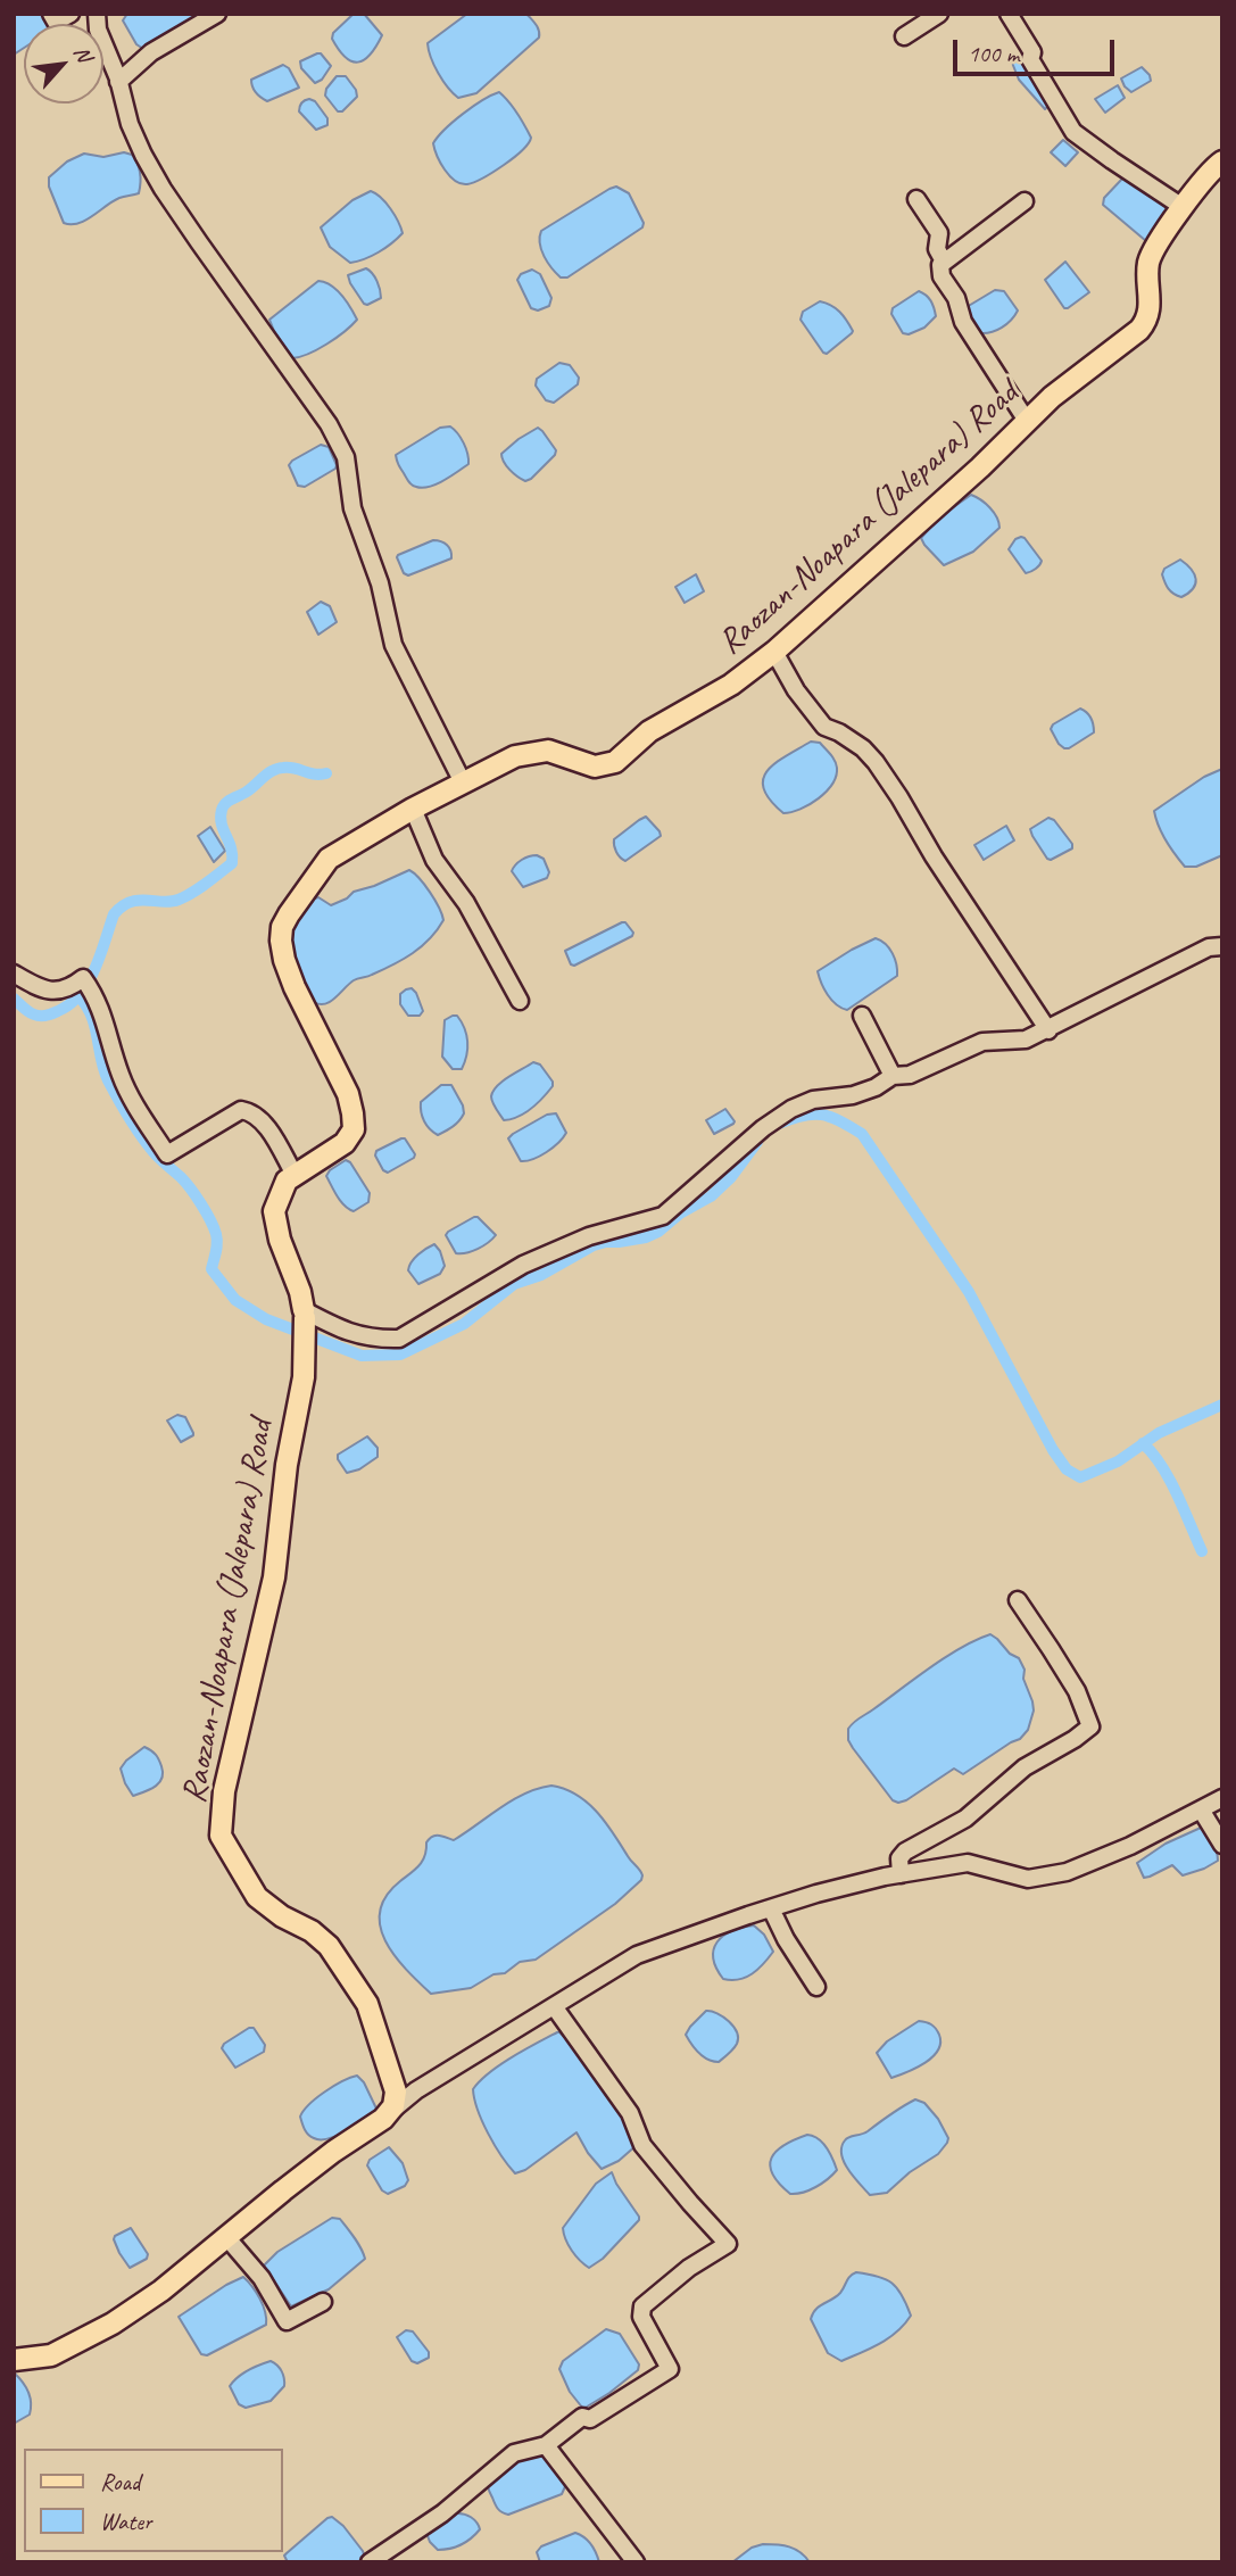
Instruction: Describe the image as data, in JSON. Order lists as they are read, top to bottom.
{
  "streets": {
    "main road": ["Raozan-Noapara (Jalepara) Road"]
  },
  "legend": ["Road", "Water"],
  "scale_bar": "100 m",
  "north": "top right"
}
